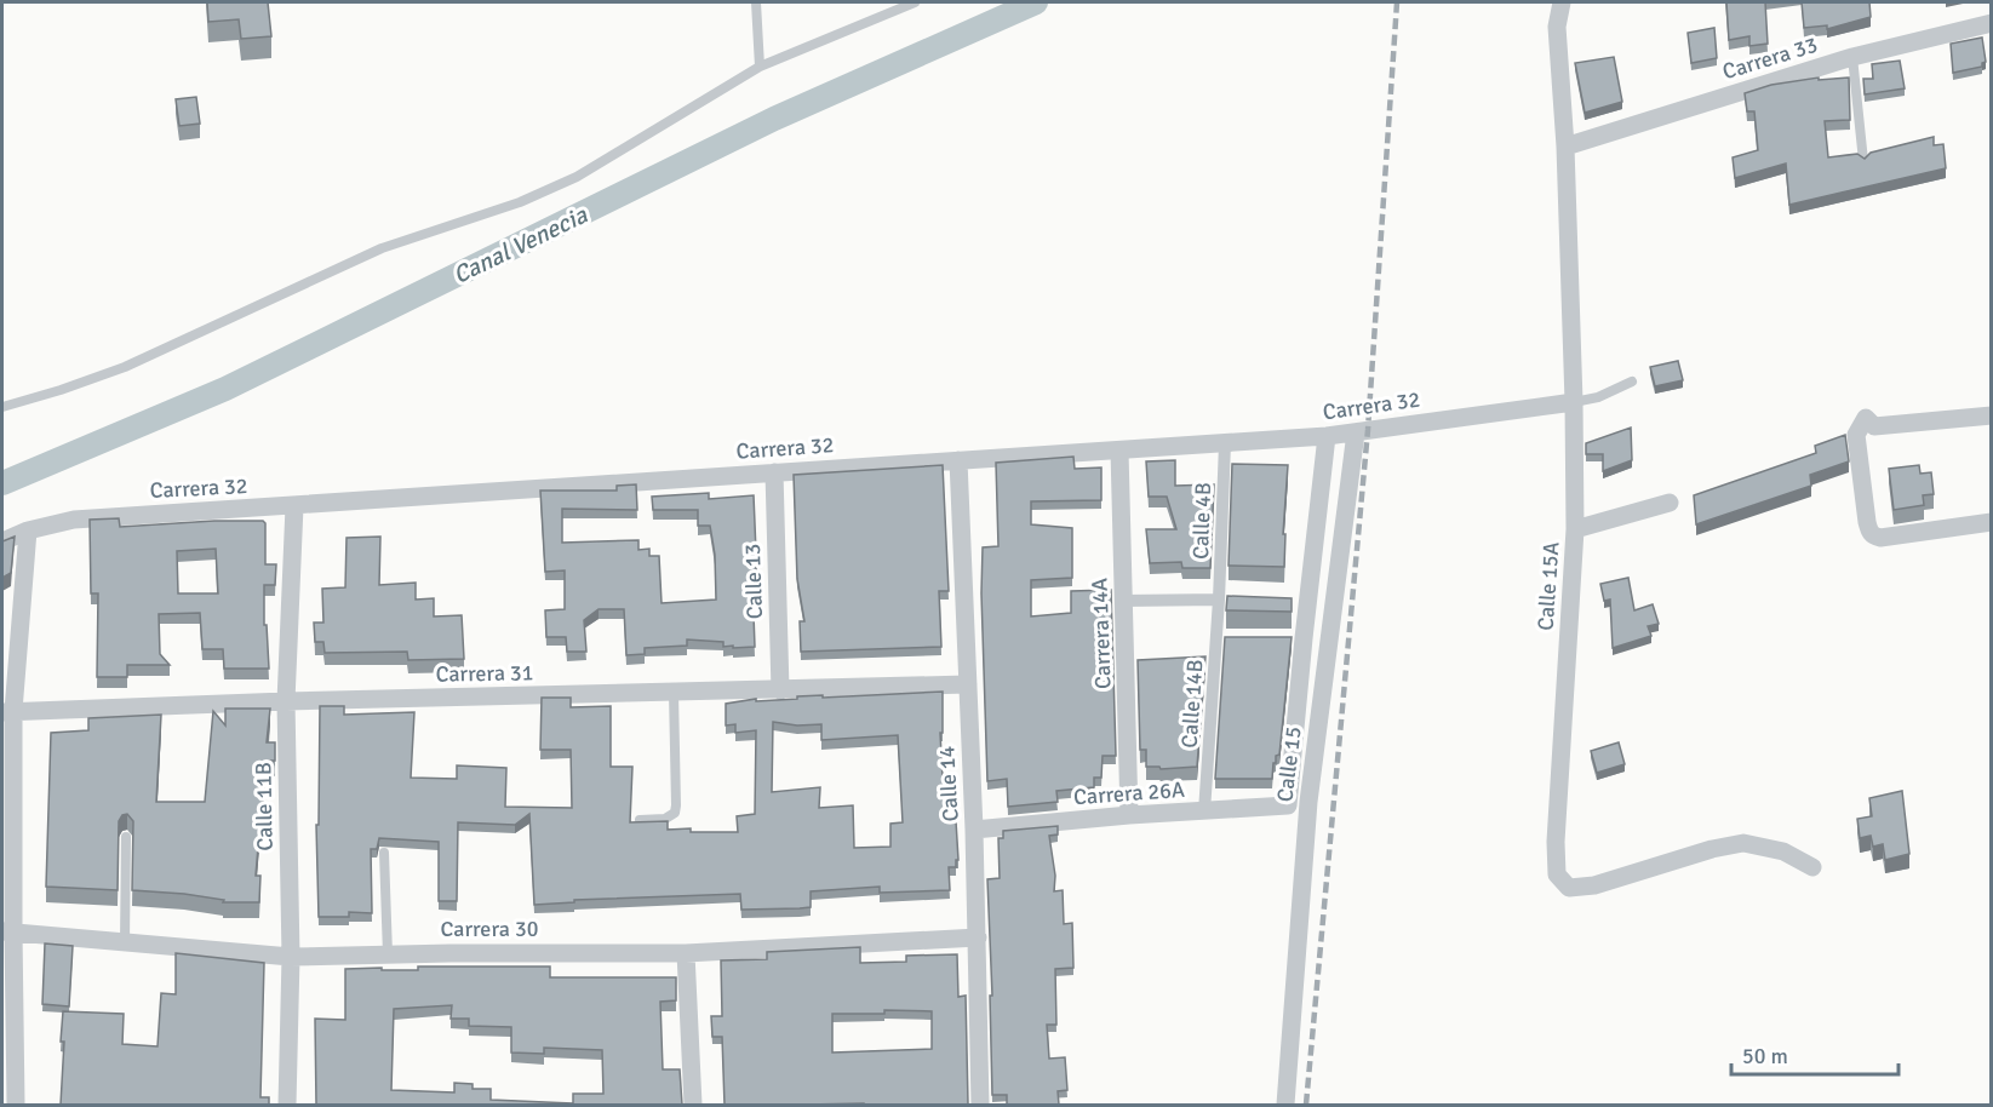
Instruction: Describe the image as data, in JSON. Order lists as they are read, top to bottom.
{
  "streets": {
    "street": [
      "Carrera 33",
      "Carrera 32",
      "Calle 4B",
      "Calle 13",
      "Calle 15A",
      "Carrera 14A",
      "Carrera 31",
      "Calle 14B",
      "Calle 15",
      "Calle 14",
      "Carrera 26A",
      "Calle 11B",
      "Carrera 30"
    ]
  },
  "crossings": [
    ["Carrera 33", "Calle 15A"],
    ["Carrera 32", "Calle 4B"],
    ["Carrera 32", "Calle 13"],
    ["Carrera 32", "Calle 15A"],
    ["Carrera 32", "Carrera 14A"],
    ["Carrera 32", "Calle 15"],
    ["Carrera 32", "Calle 14"],
    ["Carrera 32", "Calle 11B"],
    ["Calle 4B", "Calle 14B"],
    ["Calle 13", "Carrera 31"],
    ["Carrera 14A", "Carrera 26A"],
    ["Carrera 31", "Calle 14"],
    ["Carrera 31", "Calle 11B"],
    ["Calle 14B", "Carrera 26A"],
    ["Calle 15", "Carrera 26A"],
    ["Calle 14", "Carrera 26A"],
    ["Calle 14", "Carrera 30"],
    ["Calle 11B", "Carrera 30"]
  ],
  "water": ["Canal Venecia"],
  "scale_bar": "50 m"
}
